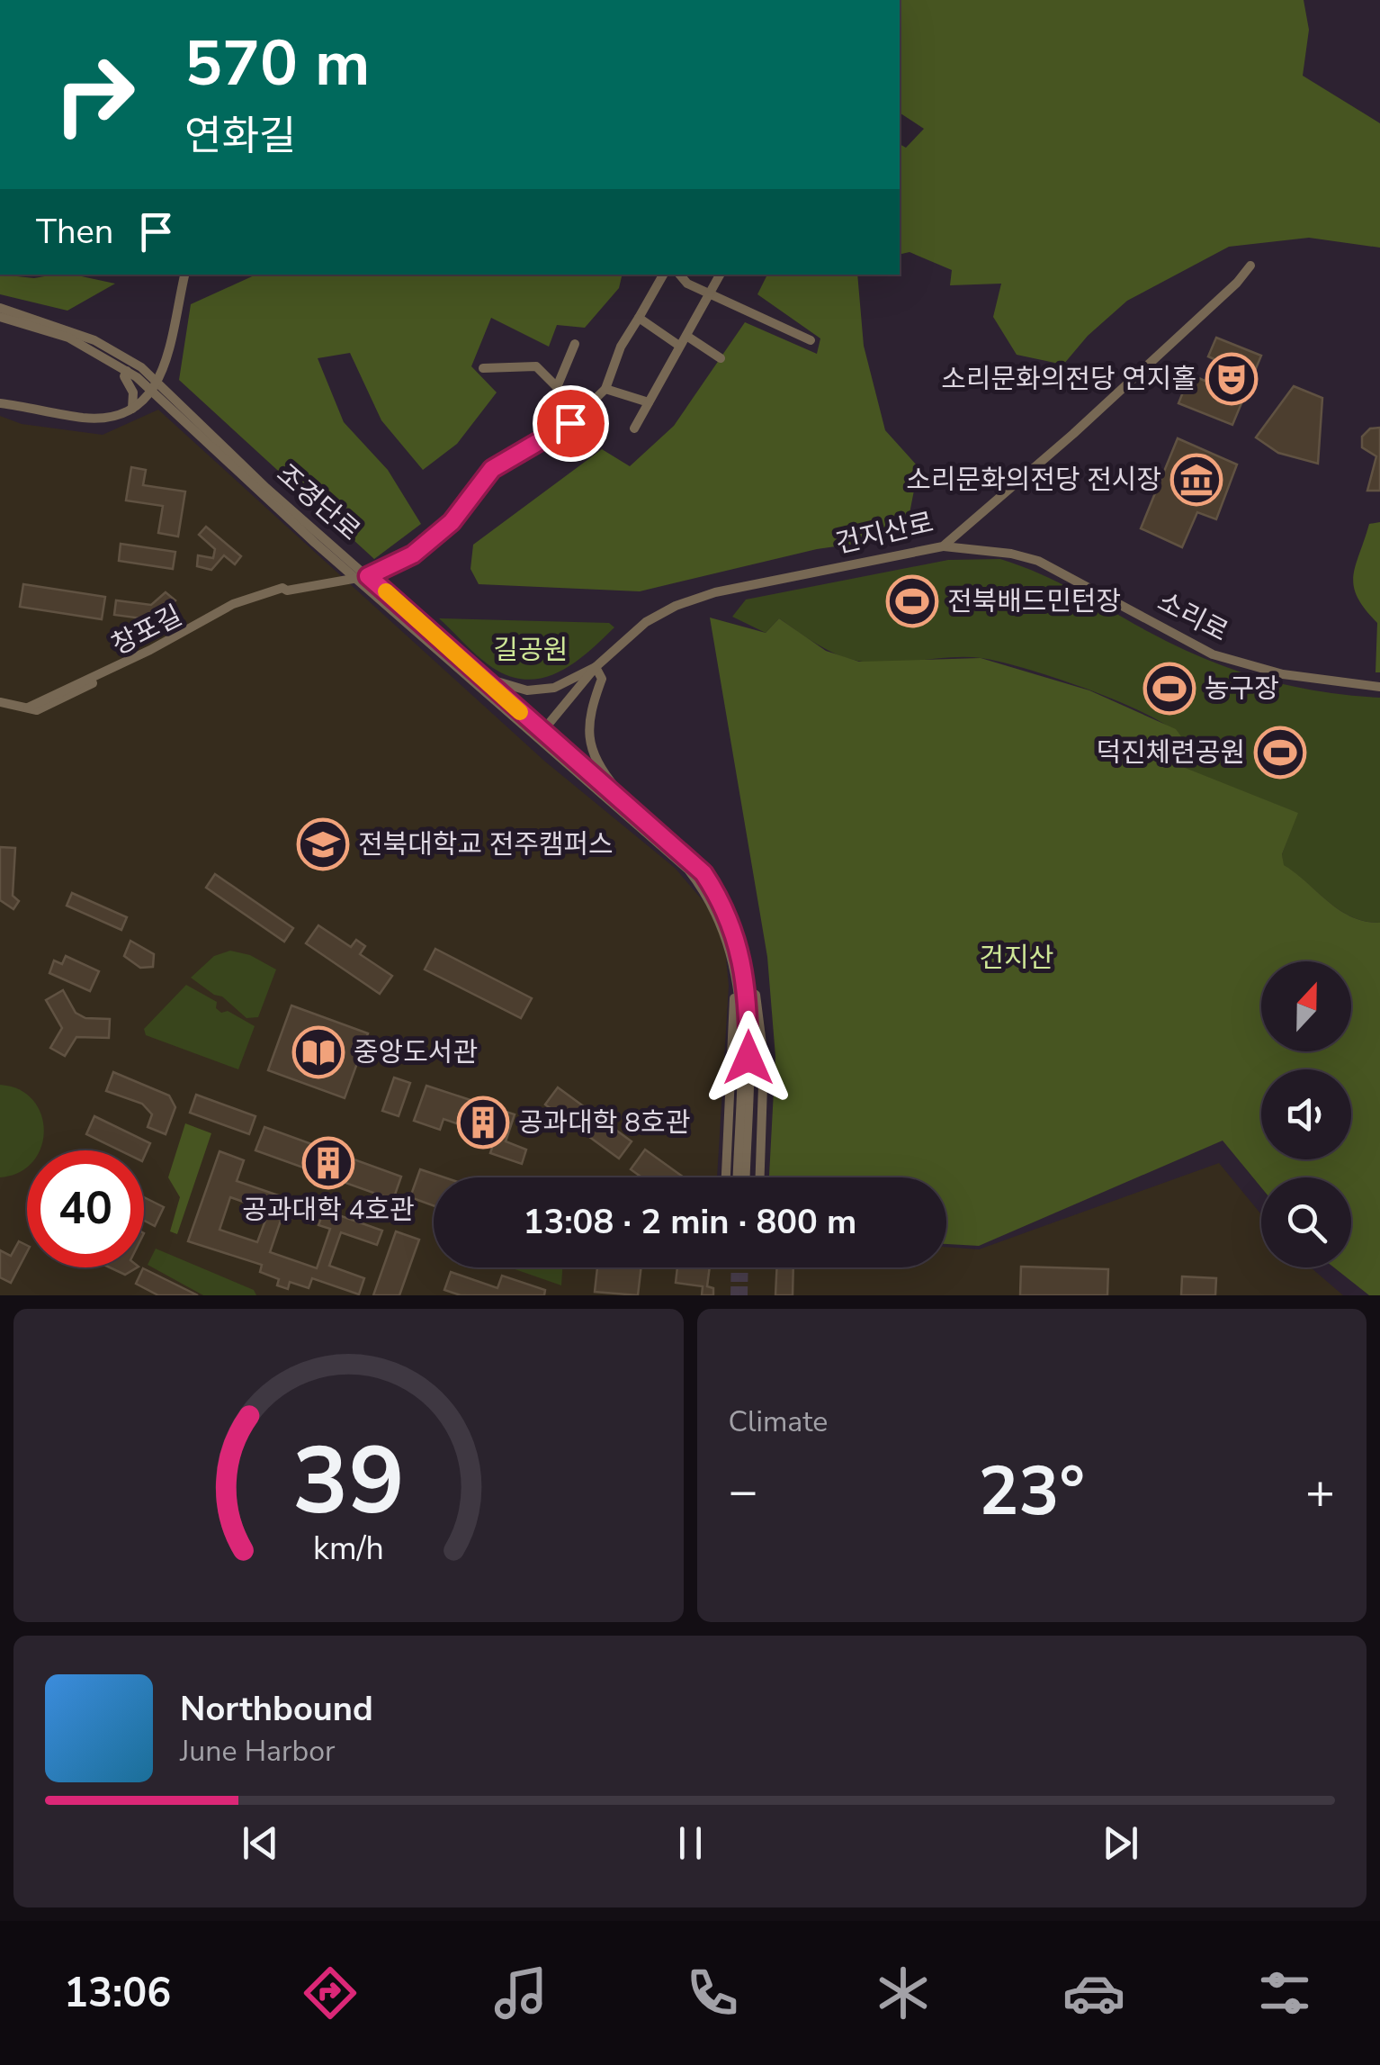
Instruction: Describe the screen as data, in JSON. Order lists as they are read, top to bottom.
{
  "streets": {
    "street": [
      "조경단로",
      "건지산로",
      "소리로",
      "창포길"
    ]
  },
  "crossings": [
    ["조경단로", "건지산로"],
    ["조경단로", "창포길"],
    ["건지산로", "소리로"]
  ],
  "parks": ["길공원", "건지산"],
  "places": {
    "theatre": ["소리문화의전당 연지홀"],
    "museum": ["소리문화의전당 전시장"],
    "sports": ["전북배드민턴장", "농구장", "덕진체련공원"],
    "school or university": ["전북대학교 전주캠퍼스"],
    "library": ["중앙도서관"],
    "building": ["공과대학 8호관", "공과대학 4호관"]
  },
  "north": "top",
  "page": {
    "turn": ["570 m", "연화길"],
    "then": "Then",
    "limit": "40",
    "trip": "13:08 · 2 min · 800 m",
    "tile": "Climate",
    "heat": ["−", "23°", "+"],
    "song": ["Northbound", "June Harbor"],
    "tabs": "13:06",
    "gauge": ["39", "km/h"]
  }
}
